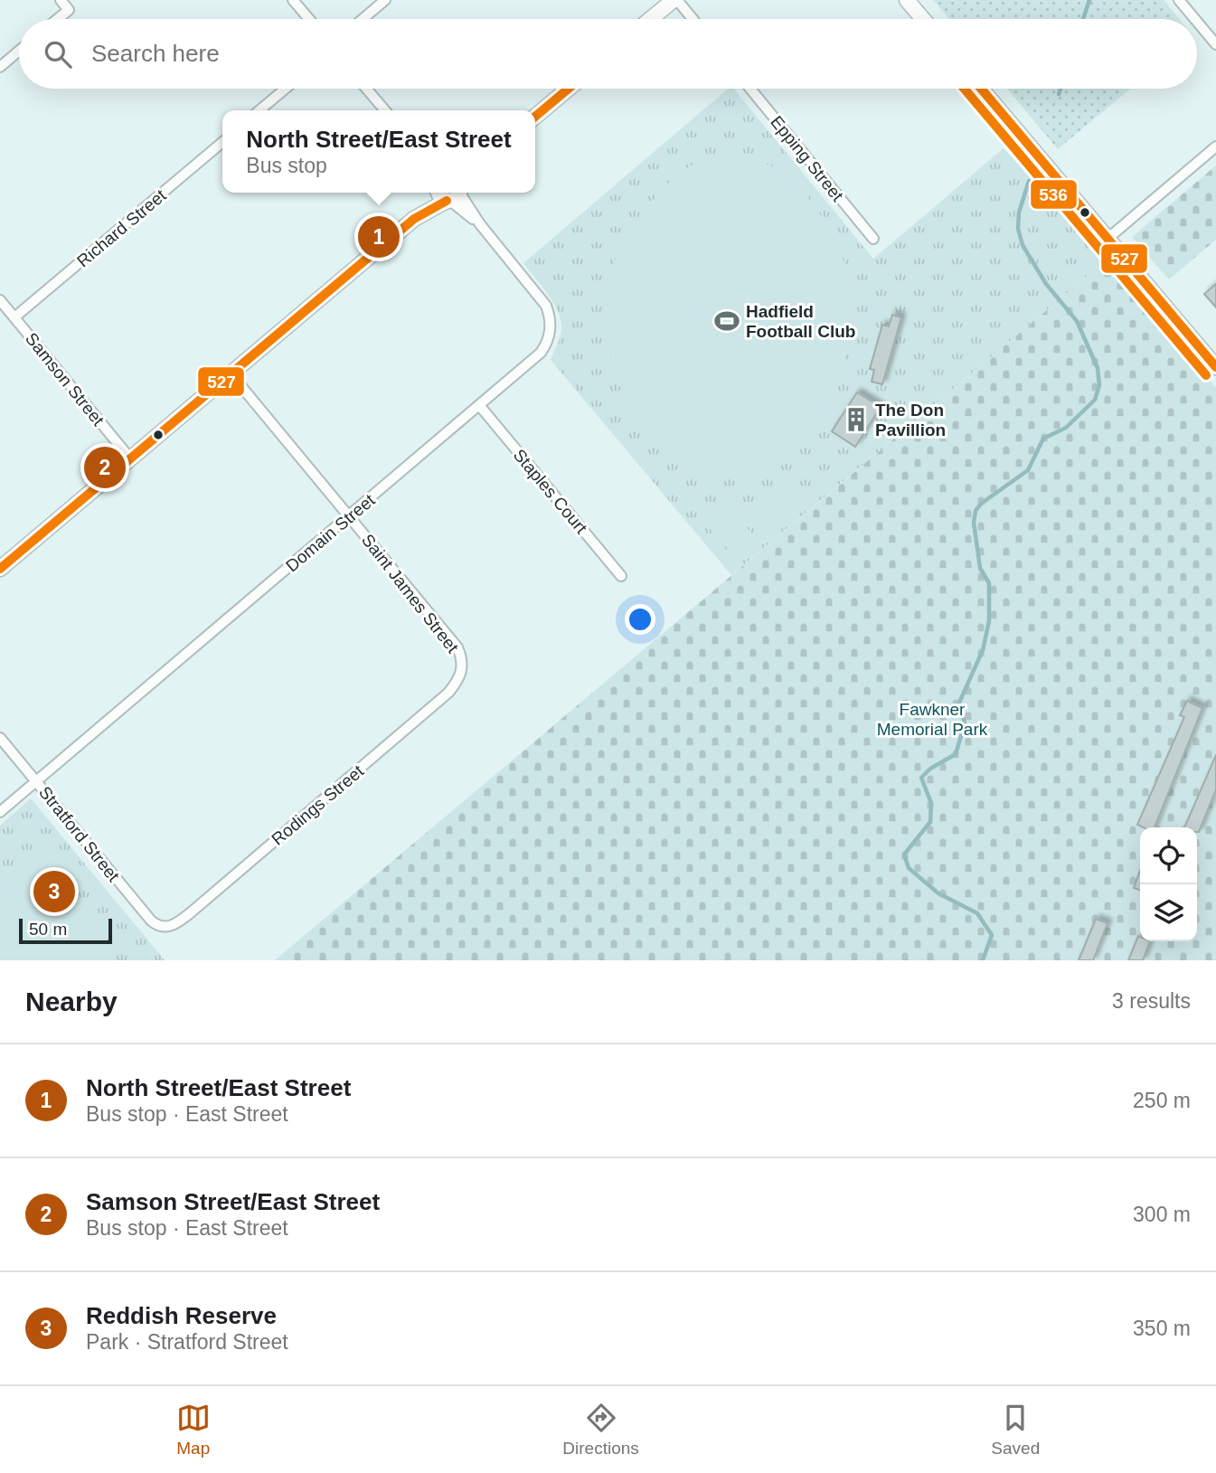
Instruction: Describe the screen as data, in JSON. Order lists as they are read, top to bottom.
{
  "streets": {
    "street": [
      "Epping Street",
      "Richard Street",
      "Samson Street",
      "Staples Court",
      "Domain Street",
      "Saint James Street",
      "Rodings Street",
      "Stratford Street"
    ]
  },
  "crossings": [
    ["Richard Street", "Samson Street"],
    ["Staples Court", "Domain Street"],
    ["Domain Street", "Saint James Street"],
    ["Domain Street", "Stratford Street"],
    ["Saint James Street", "Rodings Street"],
    ["Rodings Street", "Stratford Street"]
  ],
  "parks": ["Fawkner Memorial Park"],
  "places": {
    "sports": ["Hadfield Football Club"],
    "building": ["The Don Pavillion"]
  },
  "lines": ["transit line 527", "transit line 536"],
  "scale_bar": "50 m",
  "page": {
    "search": "Search here",
    "popup": ["North Street/East Street", "Bus stop"],
    "pins": ["1", "2", "3"],
    "scale": "50 m",
    "heading": ["Nearby", "3 results"],
    "list": [
      {
        "mark": "1",
        "name": "North Street/East Street",
        "note": "Bus stop · East Street",
        "value": "250 m"
      },
      {
        "mark": "2",
        "name": "Samson Street/East Street",
        "note": "Bus stop · East Street",
        "value": "300 m"
      },
      {
        "mark": "3",
        "name": "Reddish Reserve",
        "note": "Park · Stratford Street",
        "value": "350 m"
      }
    ],
    "nav": ["Map", "Directions", "Saved"]
  }
}
